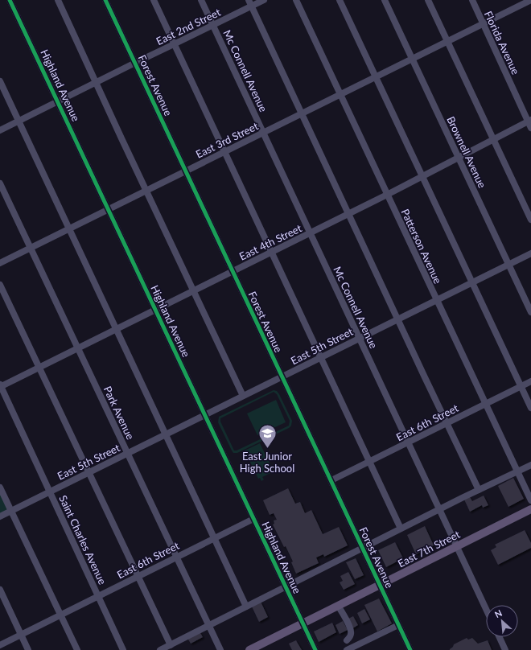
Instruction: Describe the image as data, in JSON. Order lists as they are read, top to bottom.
{
  "streets": {
    "main road": ["East 7th Street"],
    "street": [
      "East 2nd Street",
      "Florida Avenue",
      "Mc Connell Avenue",
      "Highland Avenue",
      "Forest Avenue",
      "East 3rd Street",
      "Brownell Avenue",
      "East 4th Street",
      "Patterson Avenue",
      "East 5th Street",
      "Park Avenue",
      "East 6th Street",
      "Saint Charles Avenue"
    ]
  },
  "crossings": [
    ["East 2nd Street", "Mc Connell Avenue"],
    ["East 2nd Street", "Highland Avenue"],
    ["East 2nd Street", "Forest Avenue"],
    ["Florida Avenue", "East 3rd Street"],
    ["Florida Avenue", "East 4th Street"],
    ["Mc Connell Avenue", "East 3rd Street"],
    ["Mc Connell Avenue", "East 4th Street"],
    ["Mc Connell Avenue", "East 5th Street"],
    ["Mc Connell Avenue", "East 6th Street"],
    ["Mc Connell Avenue", "East 7th Street"],
    ["Highland Avenue", "East 3rd Street"],
    ["Highland Avenue", "East 4th Street"],
    ["Highland Avenue", "East 5th Street"],
    ["Highland Avenue", "East 6th Street"],
    ["Highland Avenue", "East 7th Street"],
    ["Forest Avenue", "East 3rd Street"],
    ["Forest Avenue", "East 4th Street"],
    ["Forest Avenue", "East 5th Street"],
    ["Forest Avenue", "East 6th Street"],
    ["Forest Avenue", "East 7th Street"],
    ["East 3rd Street", "Brownell Avenue"],
    ["East 3rd Street", "Patterson Avenue"],
    ["East 3rd Street", "Park Avenue"],
    ["Brownell Avenue", "East 4th Street"],
    ["Brownell Avenue", "East 5th Street"],
    ["East 4th Street", "Patterson Avenue"],
    ["East 4th Street", "Park Avenue"],
    ["East 4th Street", "Saint Charles Avenue"],
    ["Patterson Avenue", "East 5th Street"],
    ["Patterson Avenue", "East 6th Street"],
    ["East 5th Street", "Park Avenue"],
    ["East 5th Street", "Saint Charles Avenue"],
    ["Park Avenue", "East 6th Street"],
    ["East 6th Street", "Saint Charles Avenue"]
  ],
  "places": {
    "school or university": ["East Junior High School"]
  },
  "north": "top left"
}
